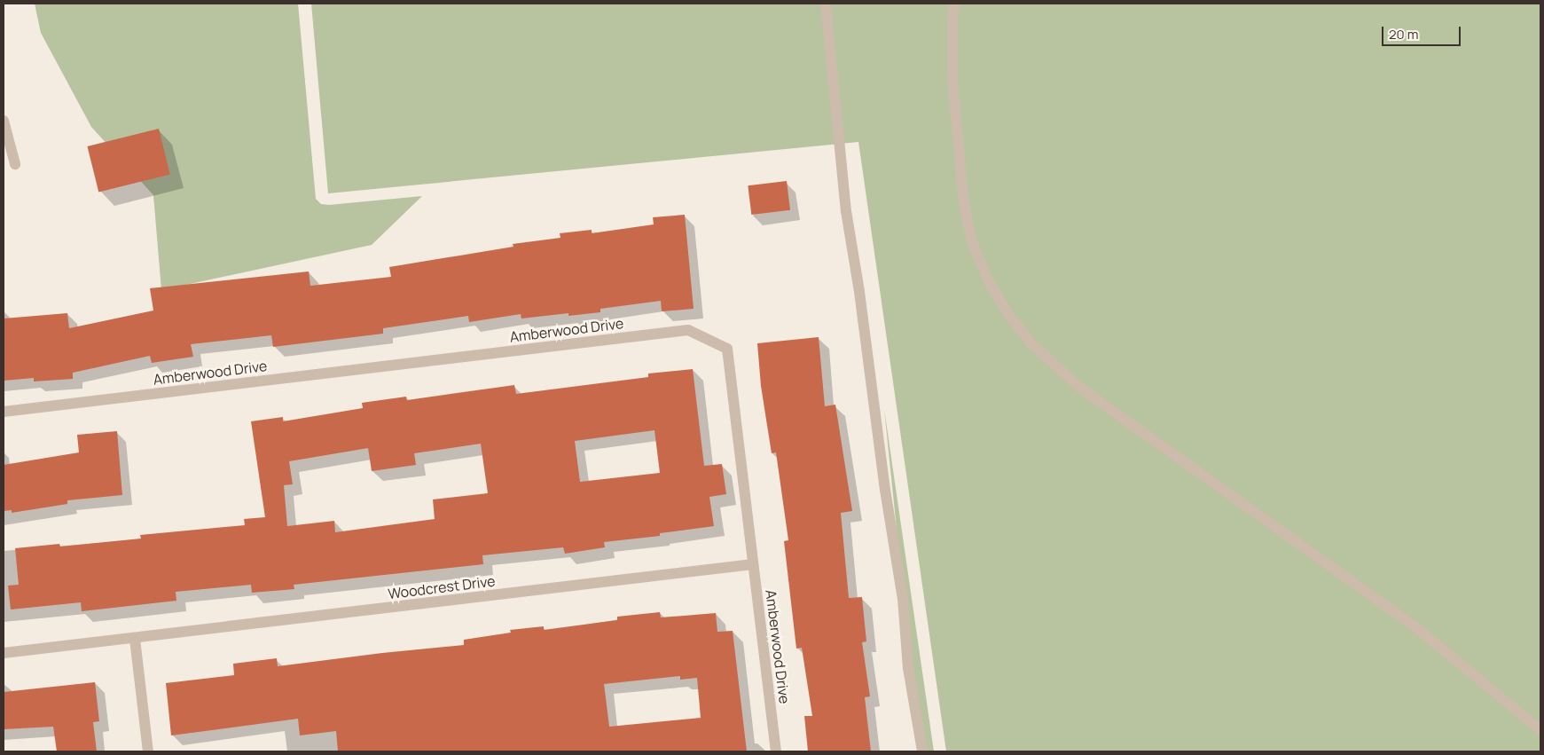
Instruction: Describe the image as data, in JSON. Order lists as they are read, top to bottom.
{
  "streets": {
    "street": ["Amberwood Drive", "Woodcrest Drive"]
  },
  "crossings": [
    ["Amberwood Drive", "Woodcrest Drive"]
  ],
  "scale_bar": "20 m"
}
